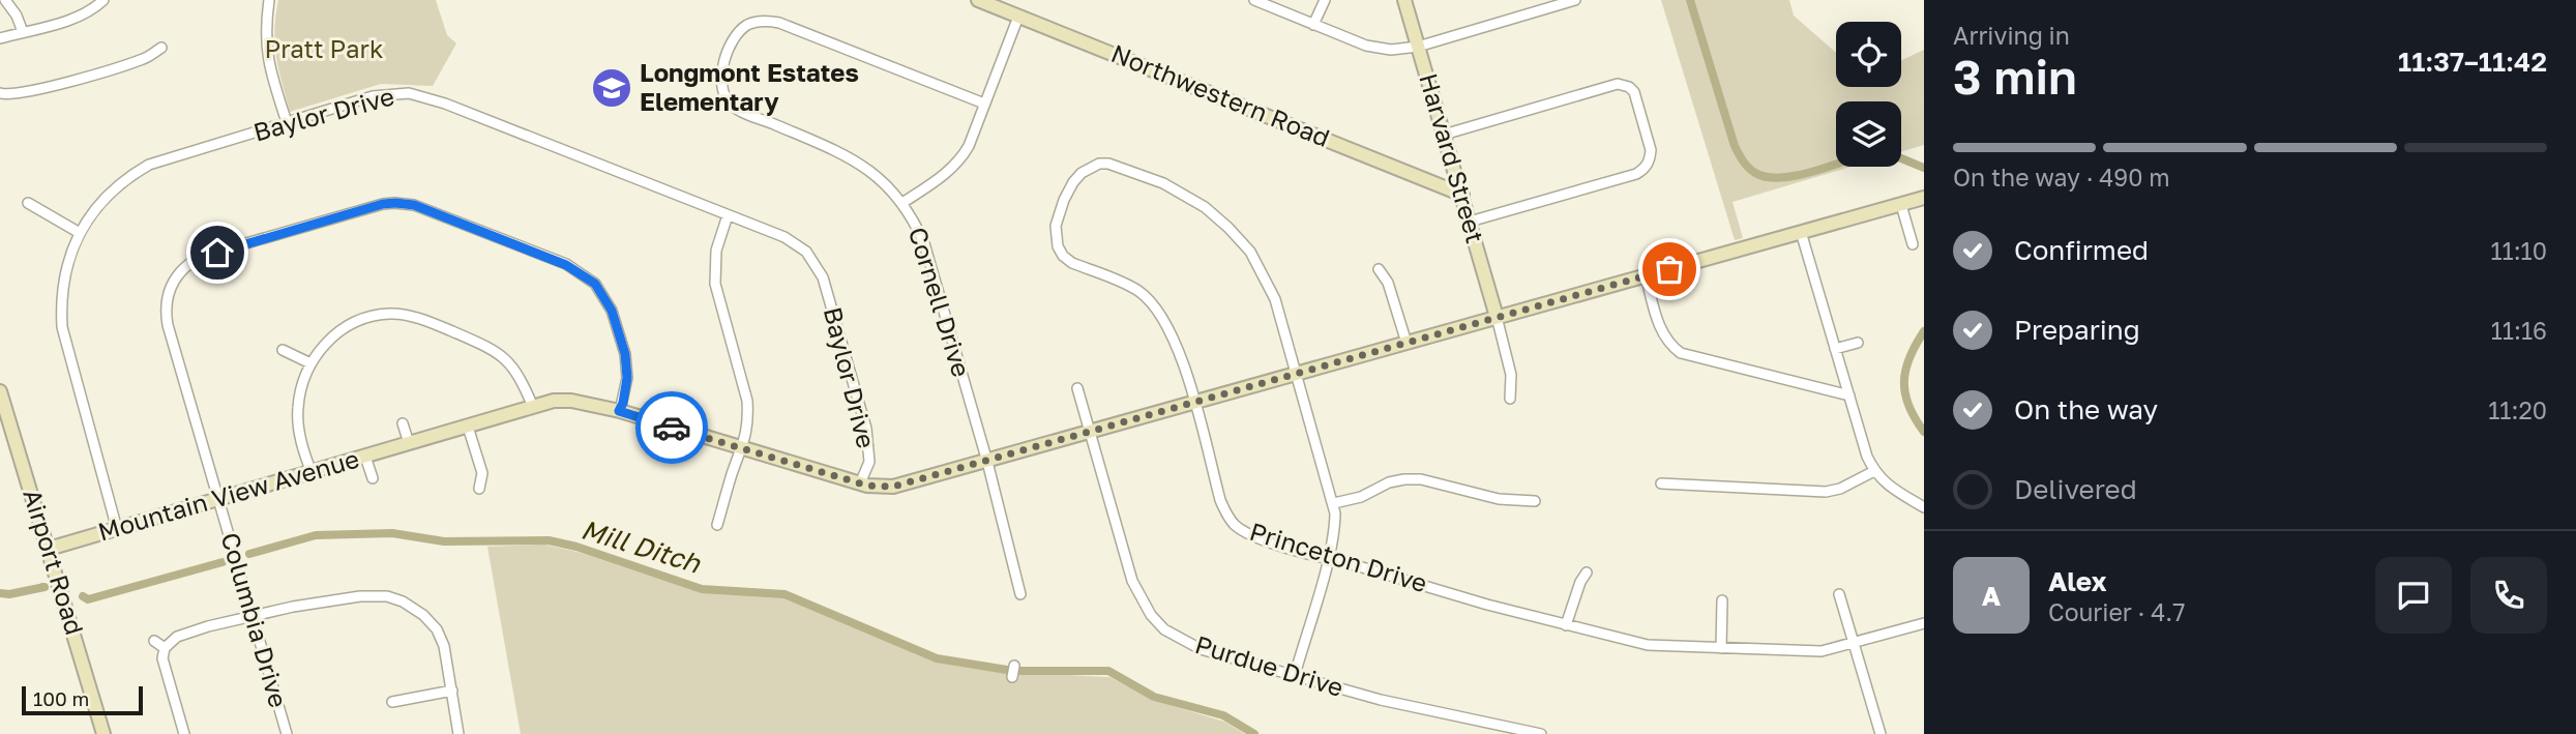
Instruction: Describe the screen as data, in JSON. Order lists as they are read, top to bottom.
{
  "streets": {
    "street": [
      "Northwestern Road",
      "Baylor Drive",
      "Harvard Street",
      "Cornell Drive",
      "Mountain View Avenue",
      "Princeton Drive",
      "Airport Road",
      "Columbia Drive",
      "Purdue Drive"
    ]
  },
  "crossings": [
    ["Northwestern Road", "Harvard Street"],
    ["Baylor Drive", "Mountain View Avenue"],
    ["Harvard Street", "Mountain View Avenue"],
    ["Cornell Drive", "Mountain View Avenue"],
    ["Mountain View Avenue", "Princeton Drive"],
    ["Mountain View Avenue", "Airport Road"],
    ["Mountain View Avenue", "Columbia Drive"],
    ["Mountain View Avenue", "Purdue Drive"],
    ["Princeton Drive", "Purdue Drive"]
  ],
  "water": ["Mill Ditch"],
  "parks": ["Pratt Park"],
  "places": {
    "school or university": ["Longmont Estates Elementary"]
  },
  "scale_bar": "100 m",
  "page": {
    "heading": ["3 min", "Arriving in", "11:37–11:42"],
    "panel": ["Alex", "Courier · 4.7"],
    "bar": "On the way · 490 m",
    "list": [
      ["Confirmed", "11:10"],
      ["Preparing", "11:16"],
      ["On the way", "11:20"],
      "Delivered"
    ],
    "round": "A",
    "scale": "100 m"
  }
}
